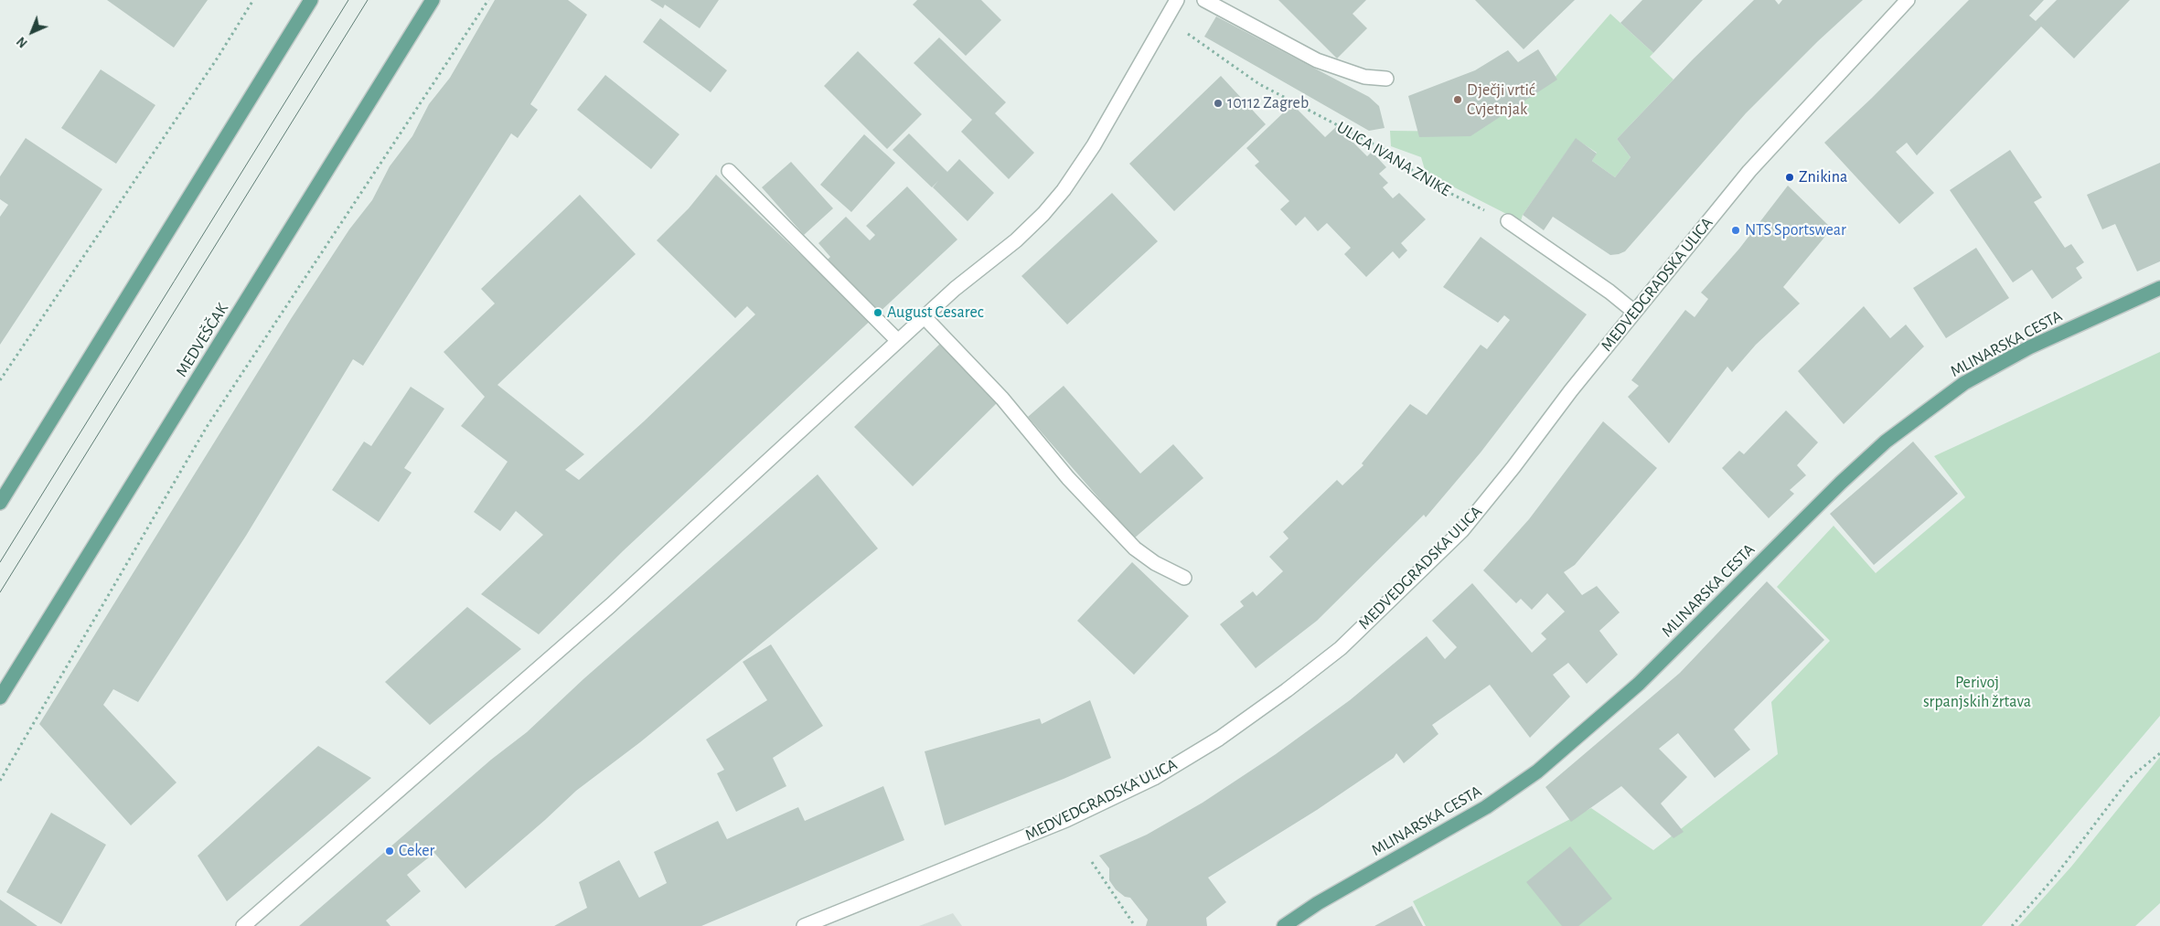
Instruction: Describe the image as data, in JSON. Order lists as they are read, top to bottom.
{
  "streets": {
    "main road": ["MEDVEŠČAK", "MLINARSKA CESTA"],
    "street": ["MEDVEDGRADSKA ULICA"],
    "path": ["ULICA IVANA ZNIKE"]
  },
  "parks": ["Perivoj srpanjskih žrtava"],
  "places": [
    "Dječji vrtić Cvjetnjak",
    "10112 Zagreb",
    "Znikina",
    "NTS Sportswear",
    "August Cesarec",
    "Ceker"
  ],
  "north": "bottom left"
}
